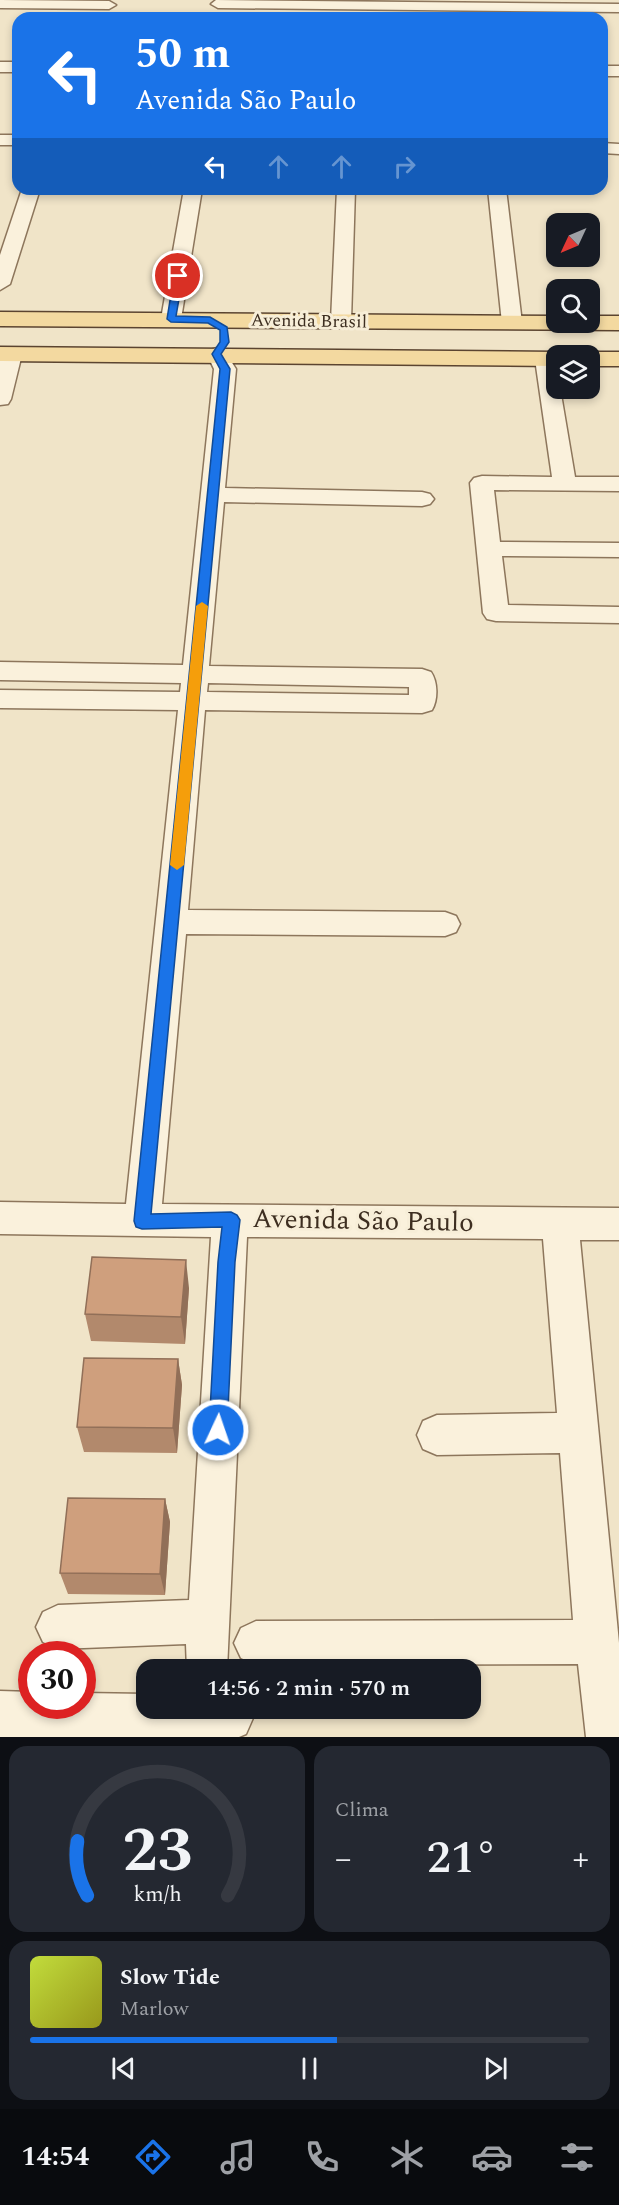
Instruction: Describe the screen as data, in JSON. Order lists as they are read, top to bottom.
{
  "streets": {
    "main road": ["Avenida Brasil"],
    "street": ["Avenida São Paulo"]
  },
  "north": "bottom left",
  "page": {
    "turn": ["50 m", "Avenida São Paulo"],
    "limit": "30",
    "trip": "14:56 · 2 min · 570 m",
    "tile": "Clima",
    "heat": ["−", "21°", "+"],
    "song": ["Slow Tide", "Marlow"],
    "tabs": "14:54",
    "gauge": ["23", "km/h"]
  }
}
